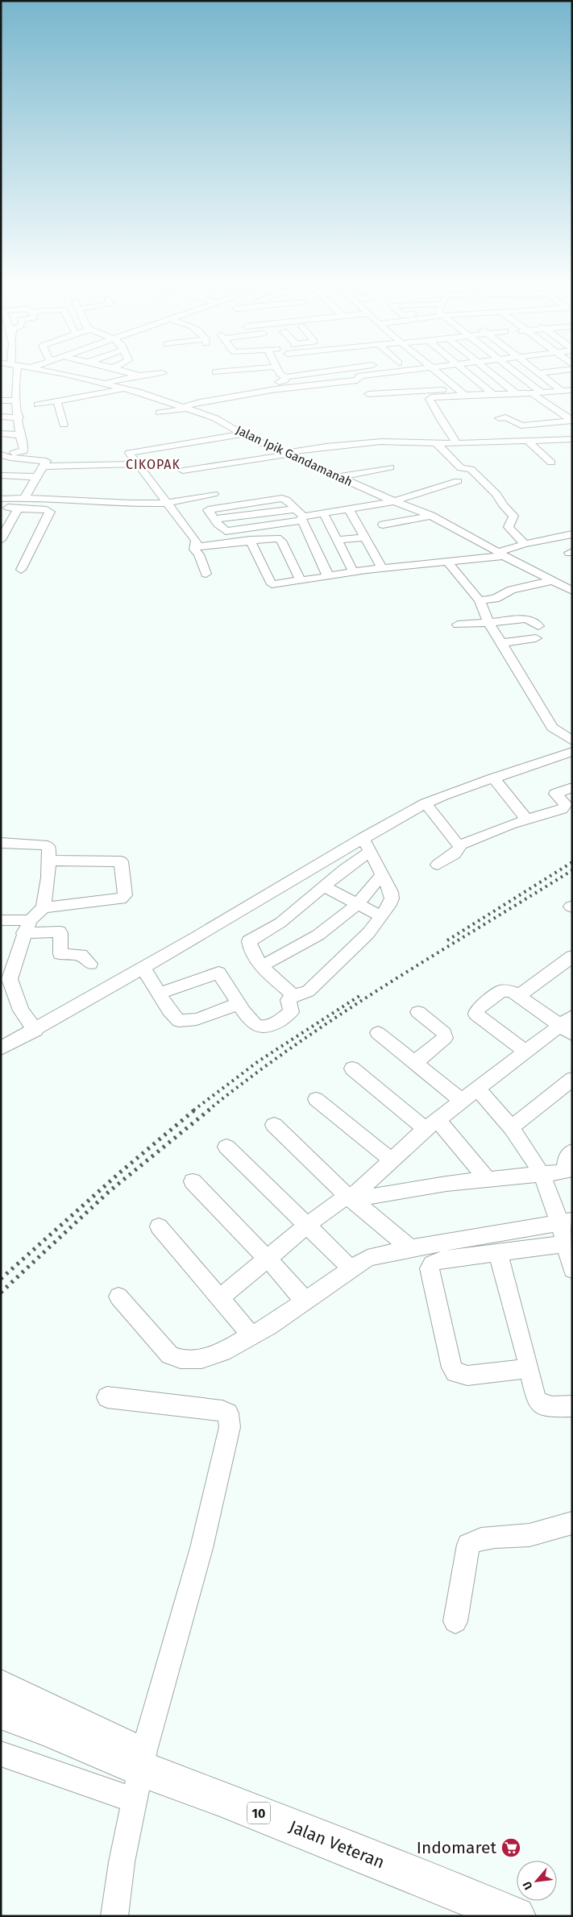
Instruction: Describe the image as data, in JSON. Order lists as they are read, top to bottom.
{
  "streets": {
    "highway": ["10", "Jalan Veteran"],
    "street": ["Jalan Ipik Gandamanah"]
  },
  "districts": ["CIKOPAK"],
  "places": {
    "supermarket": ["Indomaret"]
  },
  "north": "bottom left"
}
